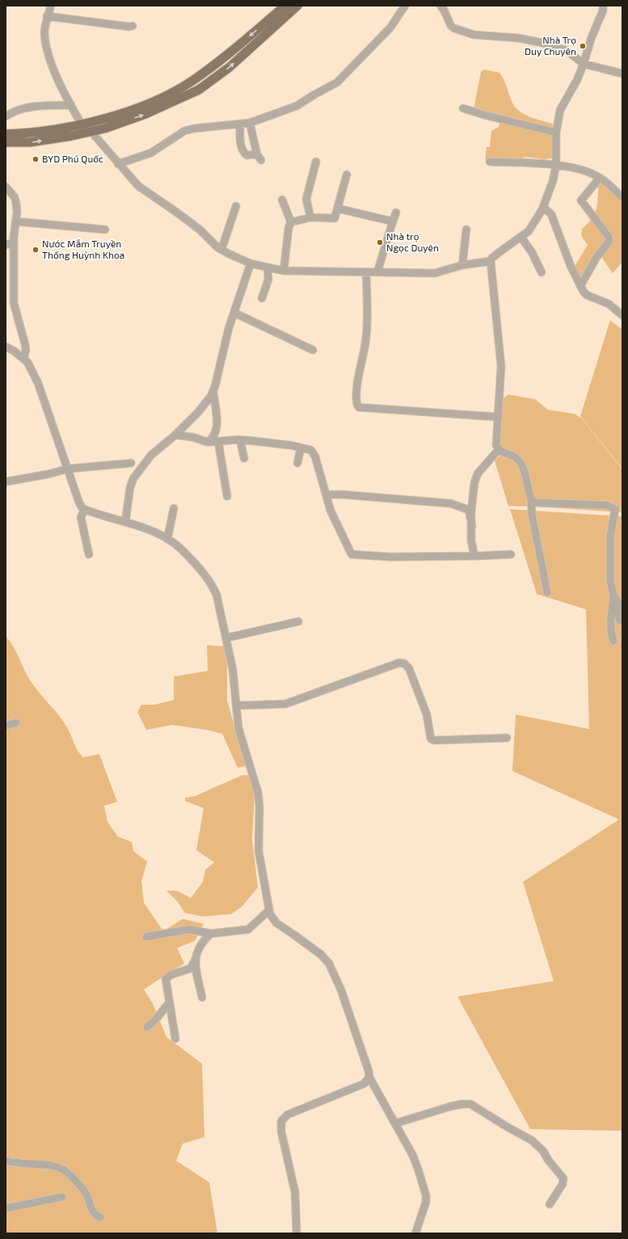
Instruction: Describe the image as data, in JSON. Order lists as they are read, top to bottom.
{
  "places": [
    "Nhà Trọ Duy Chuyên",
    "BYD Phú Quốc",
    "Nhà trọ Ngọc Duyên",
    "Nước Mắm Truyền Thống Huỳnh Khoa"
  ]
}
